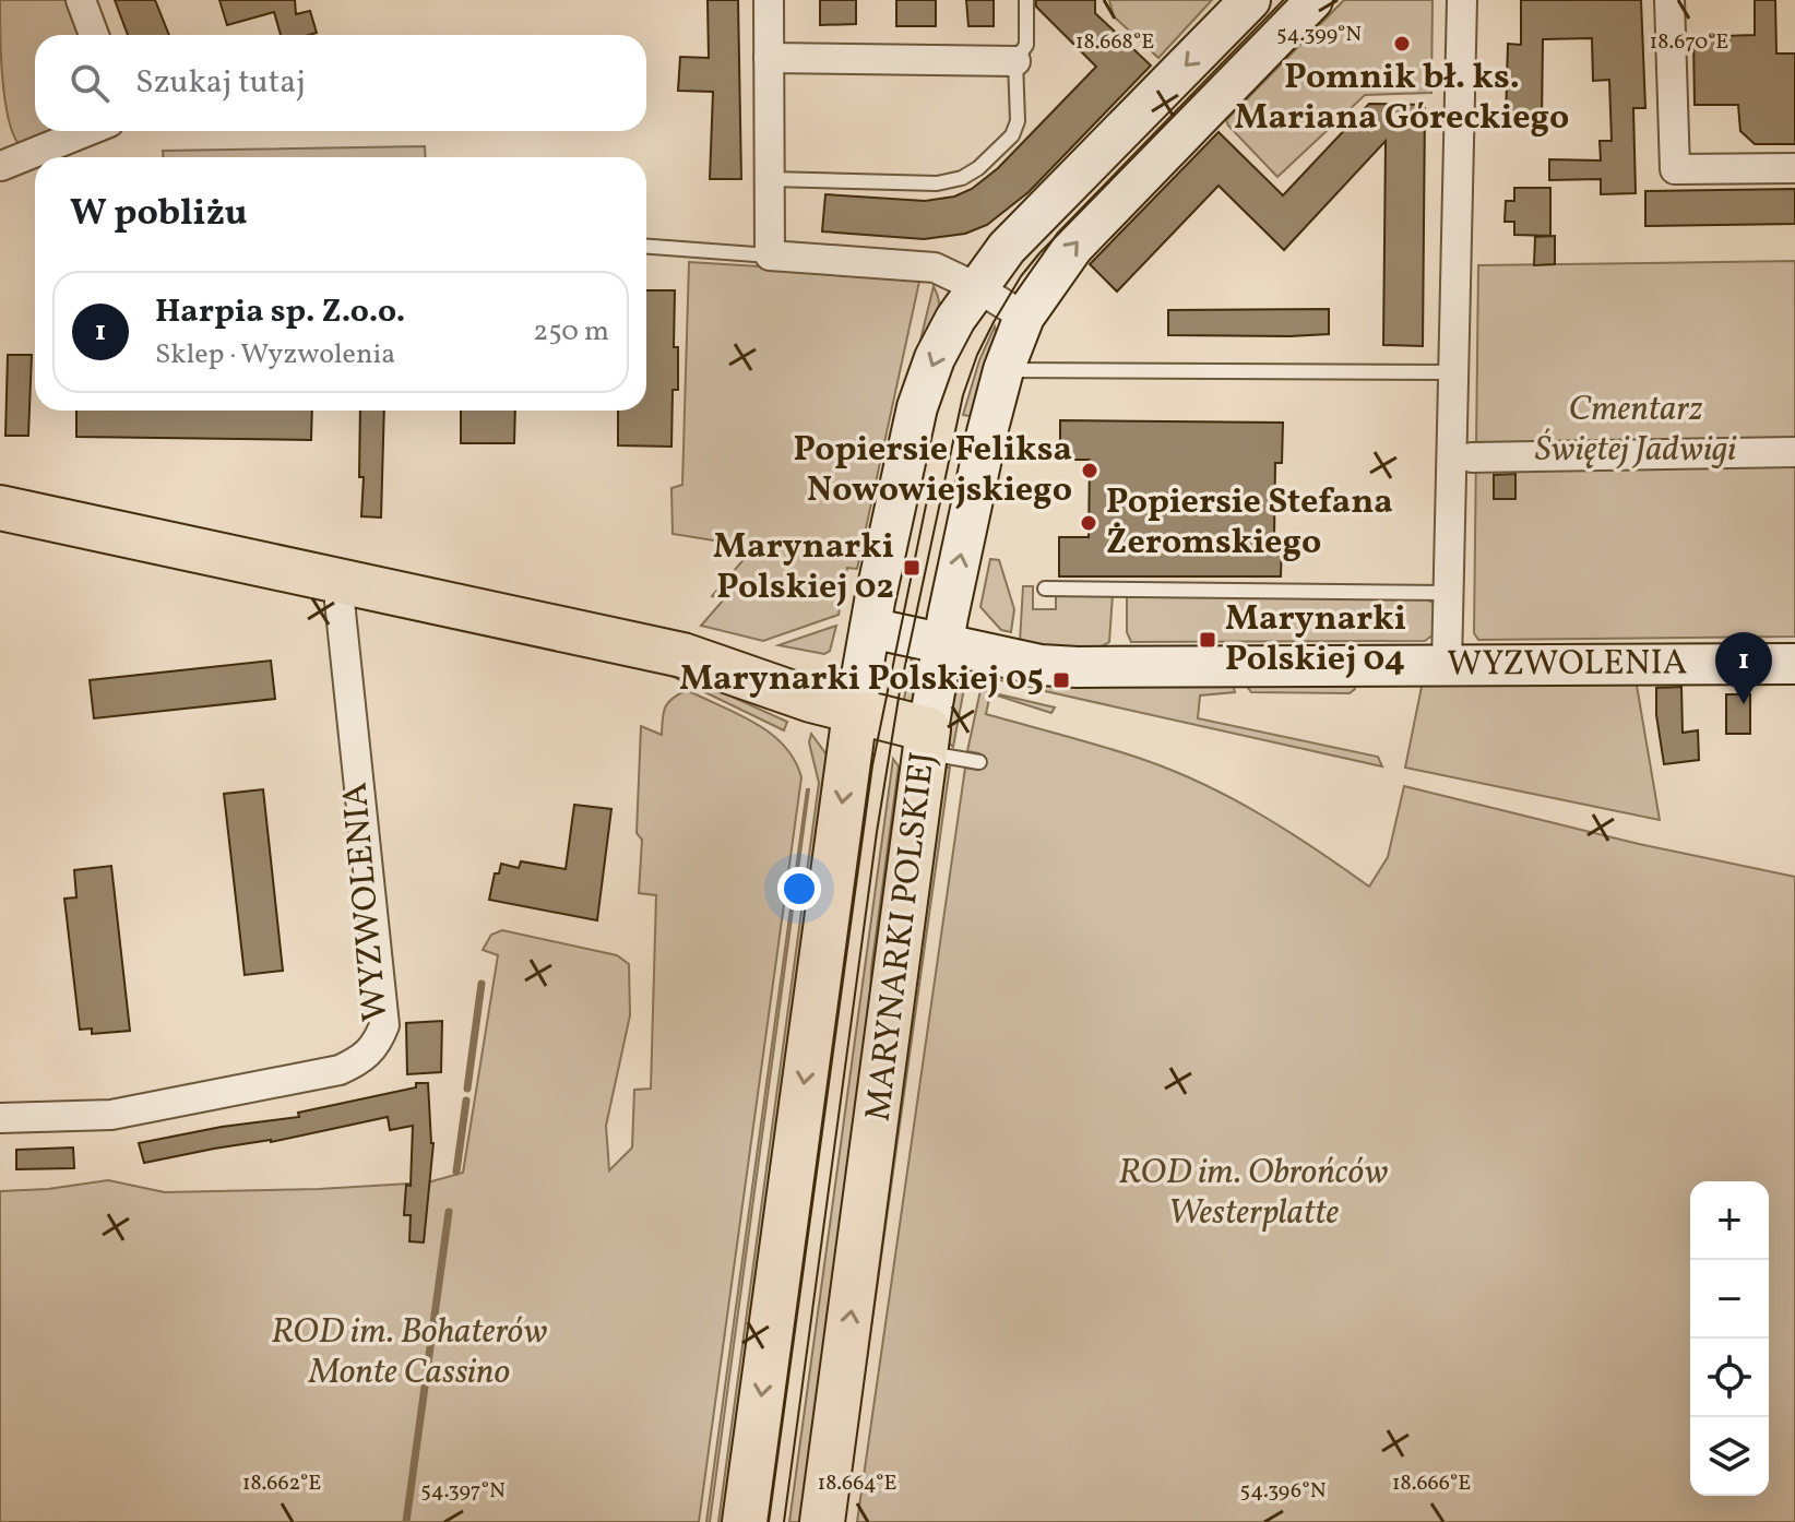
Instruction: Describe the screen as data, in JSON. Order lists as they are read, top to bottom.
{
  "streets": {
    "main road": ["MARYNARKI POLSKIEJ"],
    "street": ["WYZWOLENIA"]
  },
  "crossings": [
    ["WYZWOLENIA", "MARYNARKI POLSKIEJ"]
  ],
  "parks": ["Cmentarz Świętej Jadwigi", "ROD im. Obrońców Westerplatte", "ROD im. Bohaterów Monte Cassino"],
  "places": {
    "other": ["Pomnik bł. ks. Mariana Góreckiego", "Popiersie Feliksa Nowowiejskiego", "Popiersie Stefana Żeromskiego"],
    "transit": ["Marynarki Polskiej 02", "Marynarki Polskiej 04", "Marynarki Polskiej 05"]
  },
  "page": {
    "search": "Szukaj tutaj",
    "heading": "W pobliżu",
    "list": [
      {
        "mark": "1",
        "name": "Harpia sp. Z.o.o.",
        "note": "Sklep · Wyzwolenia",
        "value": "250 m"
      }
    ],
    "pins": "1",
    "map_buttons": ["+", "−"]
  },
  "coordinates": [
    "54.399°N",
    "18.668°E",
    "18.670°E",
    "18.662°E",
    "18.664°E",
    "18.666°E",
    "54.397°N",
    "54.396°N"
  ]
}
